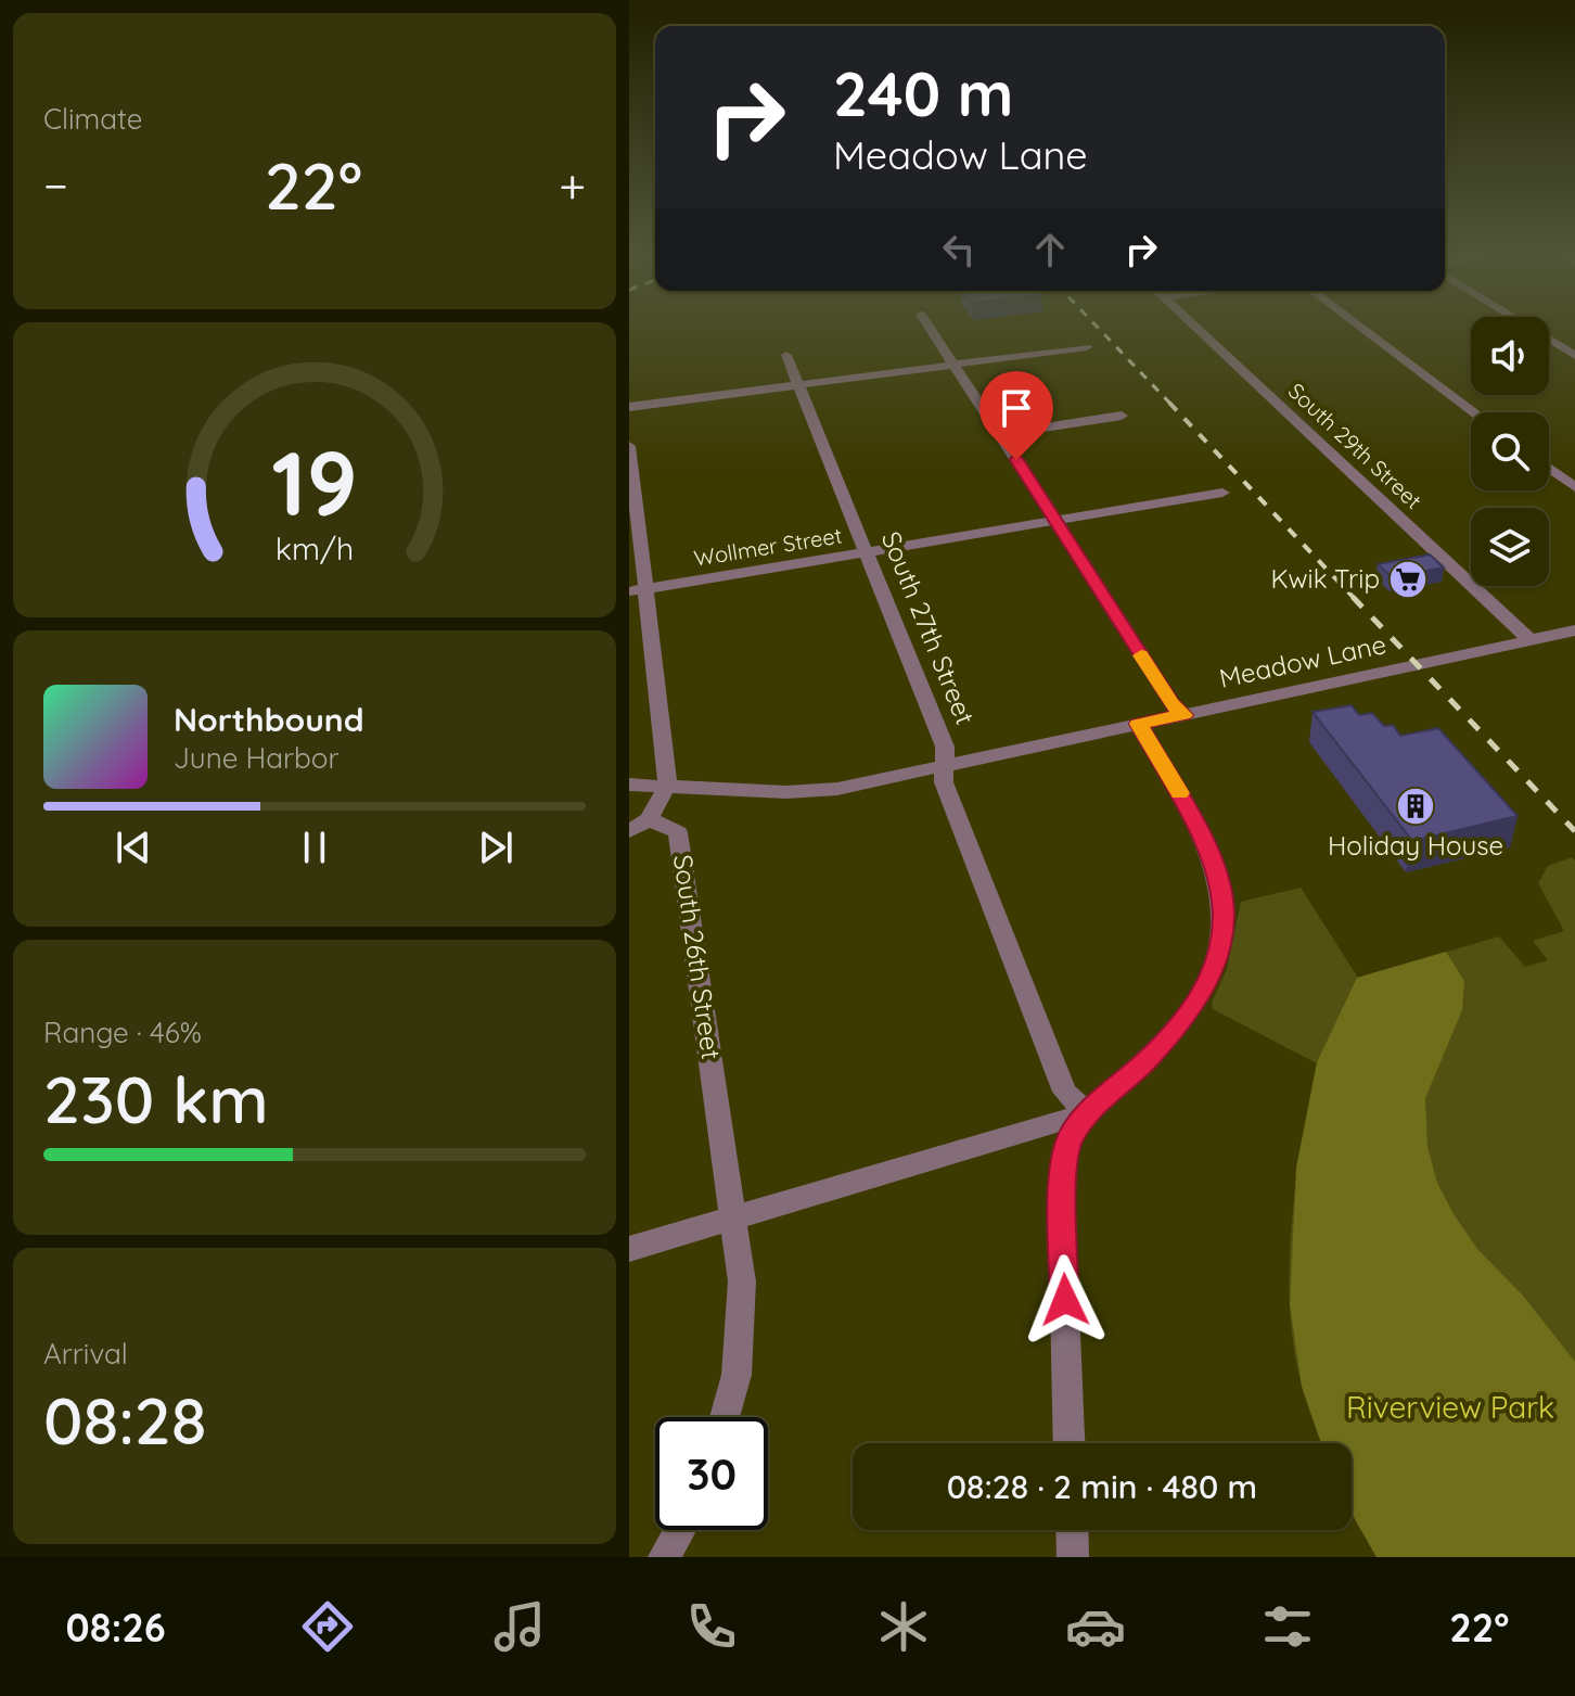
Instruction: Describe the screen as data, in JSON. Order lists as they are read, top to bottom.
{
  "streets": {
    "street": [
      "South 29th Street",
      "Wollmer Street",
      "South 27th Street",
      "Meadow Lane",
      "South 26th Street"
    ]
  },
  "crossings": [
    ["South 29th Street", "Meadow Lane"],
    ["Wollmer Street", "South 27th Street"],
    ["South 27th Street", "Meadow Lane"],
    ["Meadow Lane", "South 26th Street"]
  ],
  "parks": ["Riverview Park"],
  "places": {
    "supermarket": ["Kwik Trip"],
    "building": ["Holiday House"]
  },
  "page": {
    "tile": [
      "Climate",
      ["Range · 46%", "230 km"],
      ["Arrival", "08:28"]
    ],
    "turn": ["240 m", "Meadow Lane"],
    "heat": ["−", "22°", "+"],
    "song": ["Northbound", "June Harbor"],
    "limit": "30",
    "trip": "08:28 · 2 min · 480 m",
    "tabs": ["08:26", "22°"],
    "gauge": ["19", "km/h"]
  }
}
